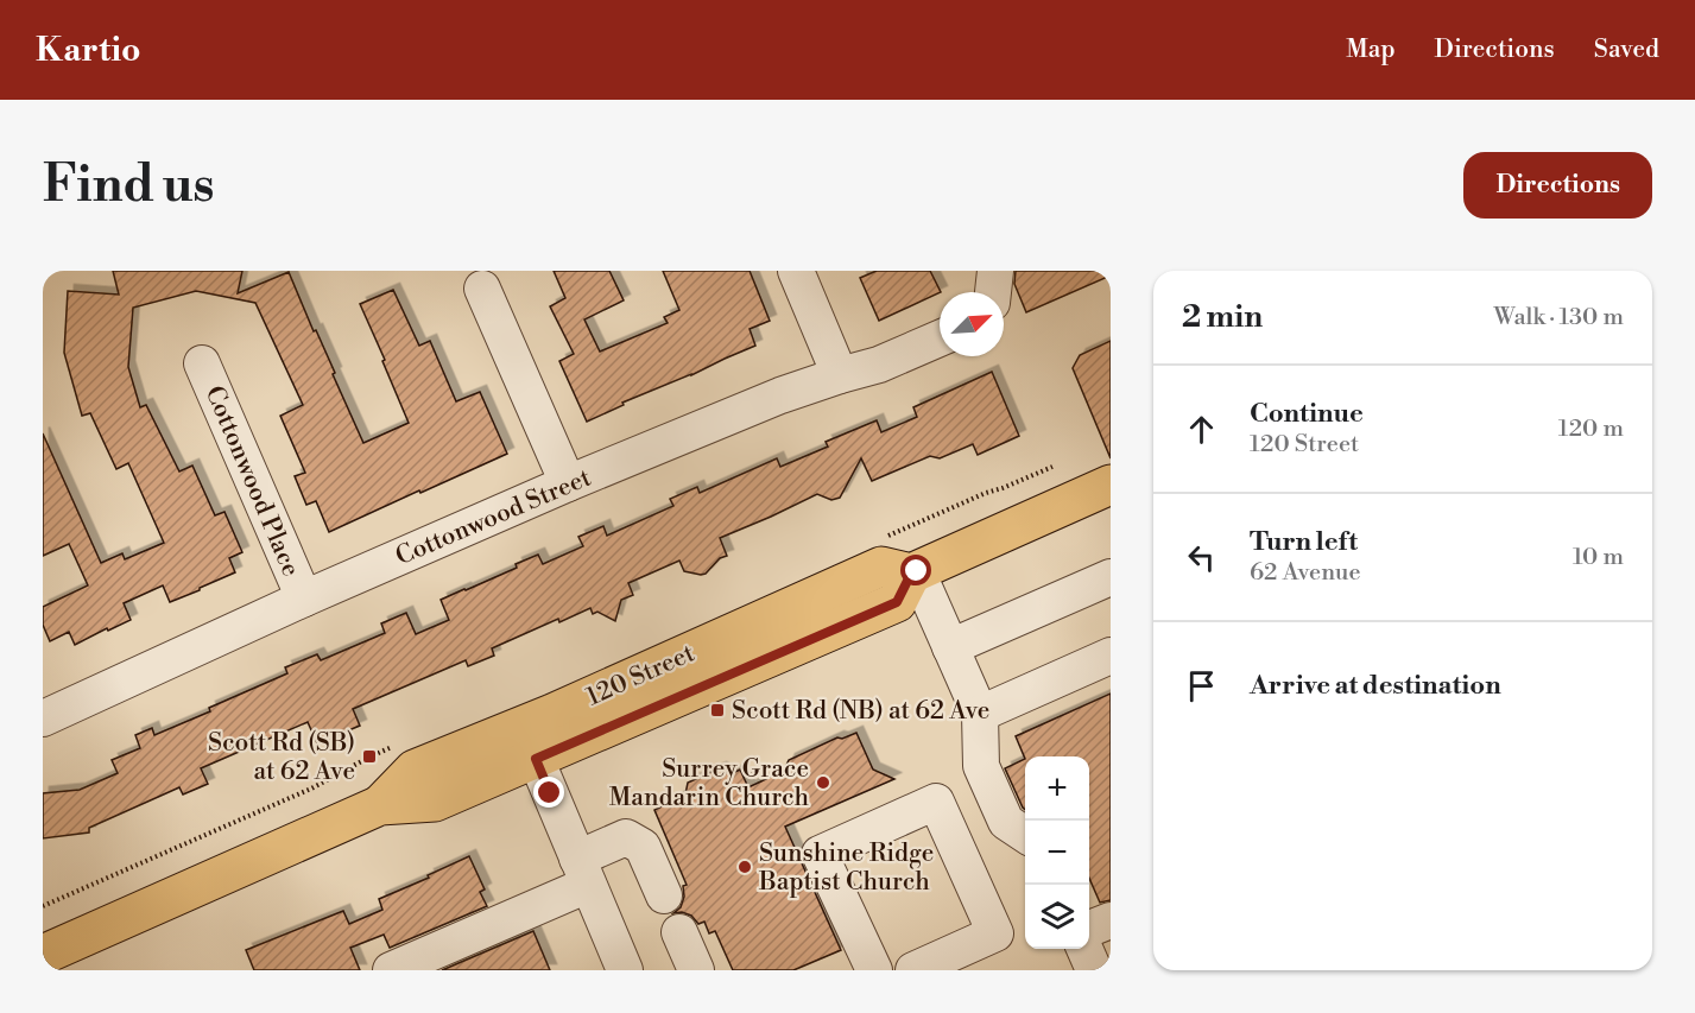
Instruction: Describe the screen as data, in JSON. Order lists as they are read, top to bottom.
{
  "streets": {
    "main road": ["120 Street"],
    "street": ["Cottonwood Place", "Cottonwood Street"]
  },
  "crossings": [
    ["Cottonwood Place", "Cottonwood Street"]
  ],
  "places": {
    "transit": ["Scott Rd (NB) at 62 Ave", "Scott Rd (SB) at 62 Ave"],
    "other": ["Surrey Grace Mandarin Church", "Sunshine Ridge Baptist Church"]
  },
  "north": "top right",
  "page": {
    "header": "Kartio",
    "nav": ["Map", "Directions", "Saved"],
    "buttons": "Directions",
    "title": "Find us",
    "heading": ["2 min", "Walk · 130 m"],
    "list": [
      ["Continue", "120 Street", "120 m"],
      ["Turn left", "62 Avenue", "10 m"],
      "Arrive at destination"
    ],
    "map_buttons": ["+", "−"]
  }
}
